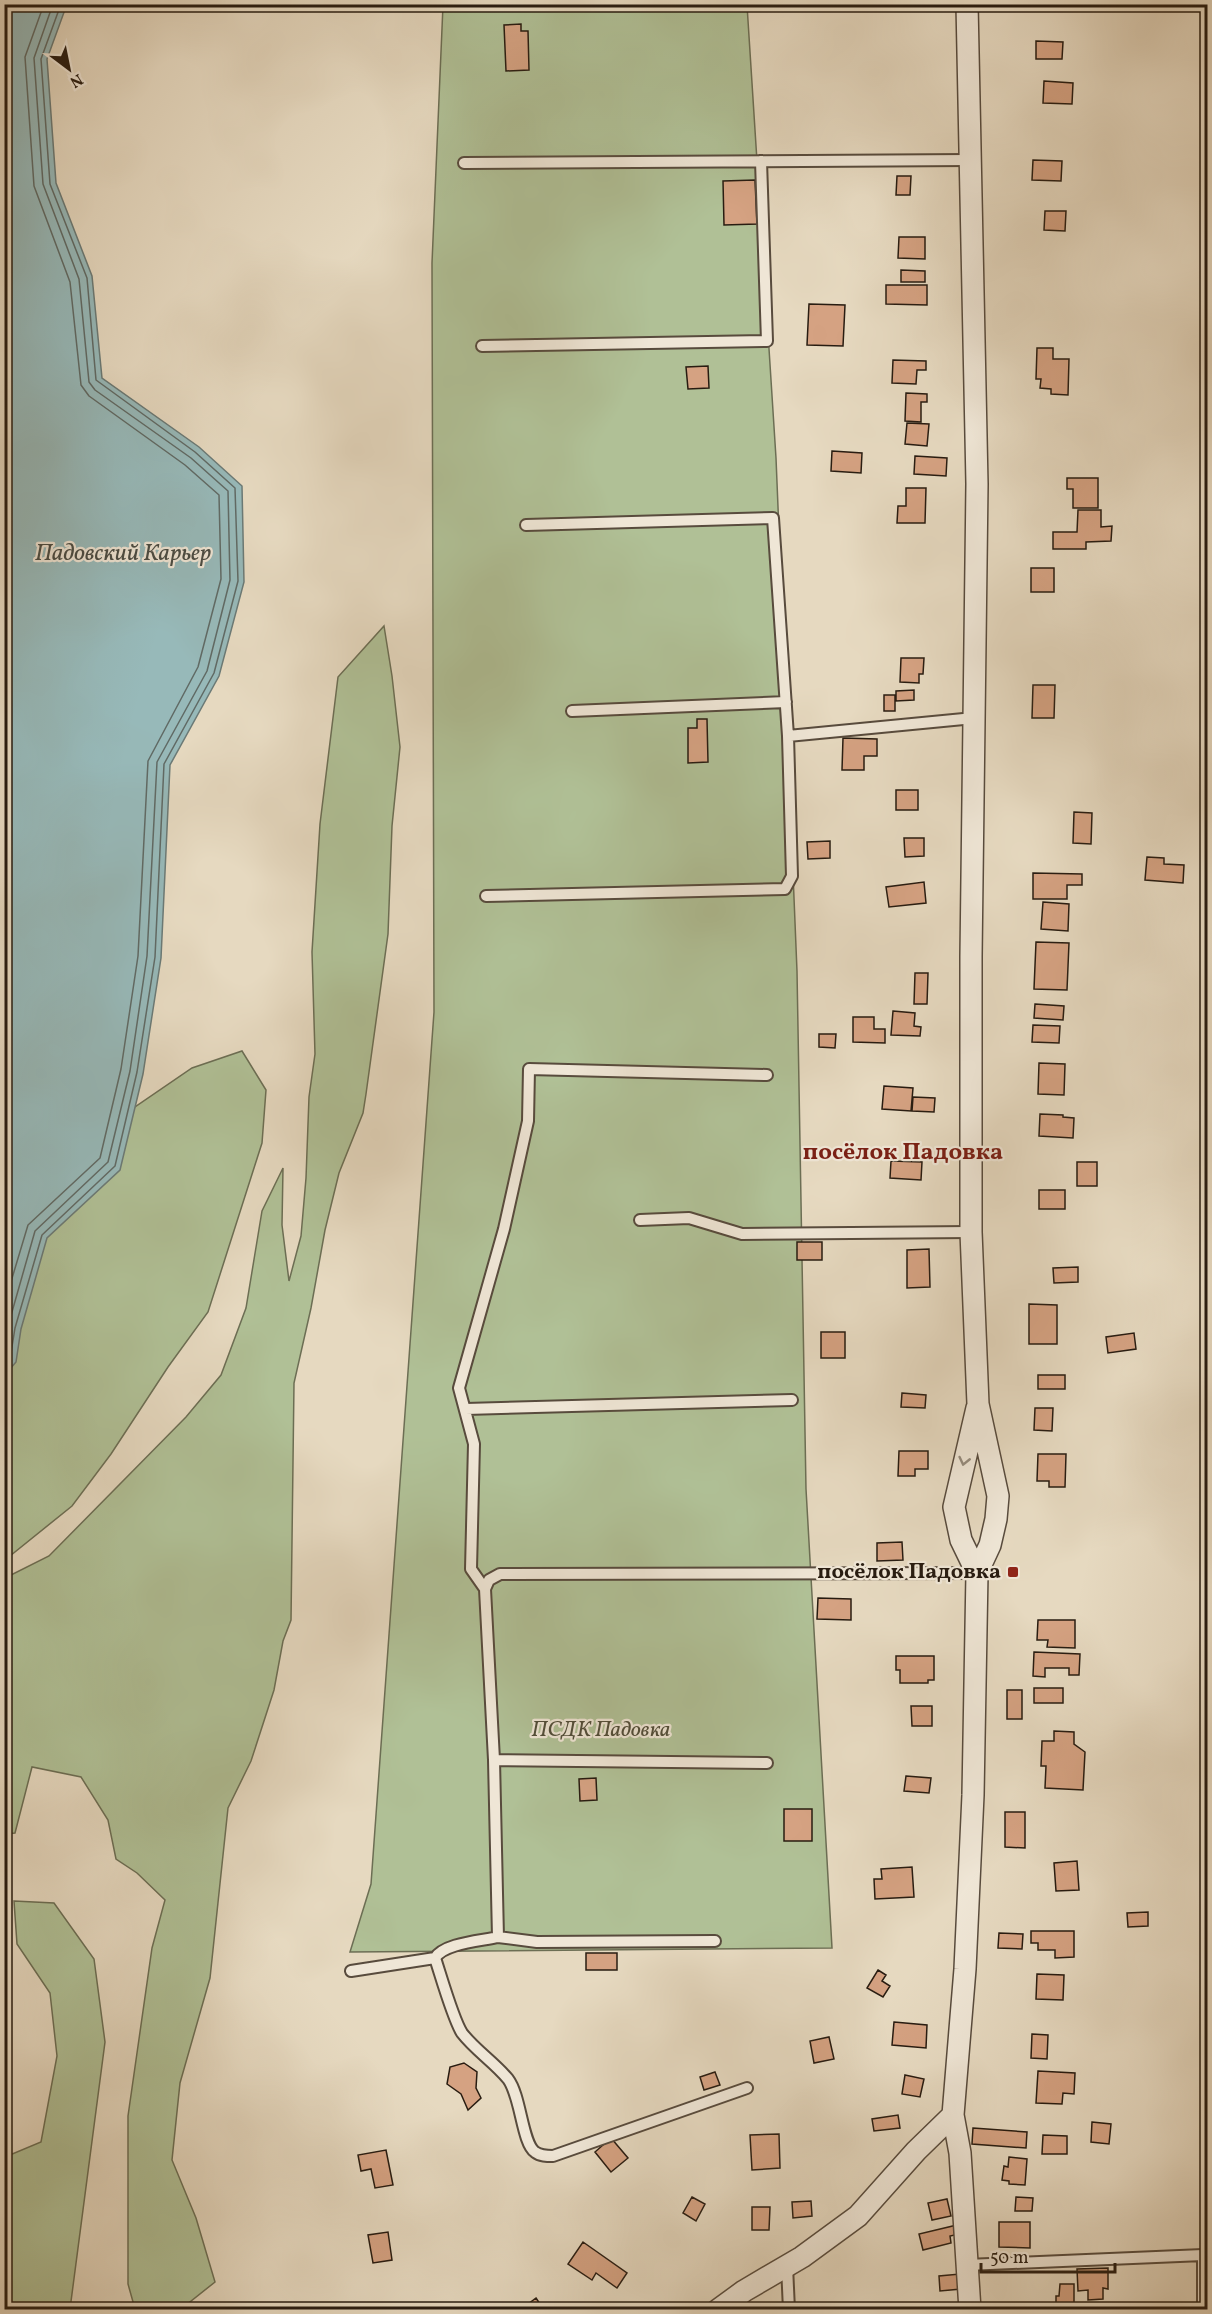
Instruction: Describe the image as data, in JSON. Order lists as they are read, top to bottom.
{
  "districts": ["посёлок Падовка"],
  "water": ["Падовский Карьер"],
  "parks": ["ПСДК Падовка"],
  "places": {
    "transit": ["посёлок Падовка"]
  },
  "scale_bar": "50 m",
  "north": "bottom right"
}
